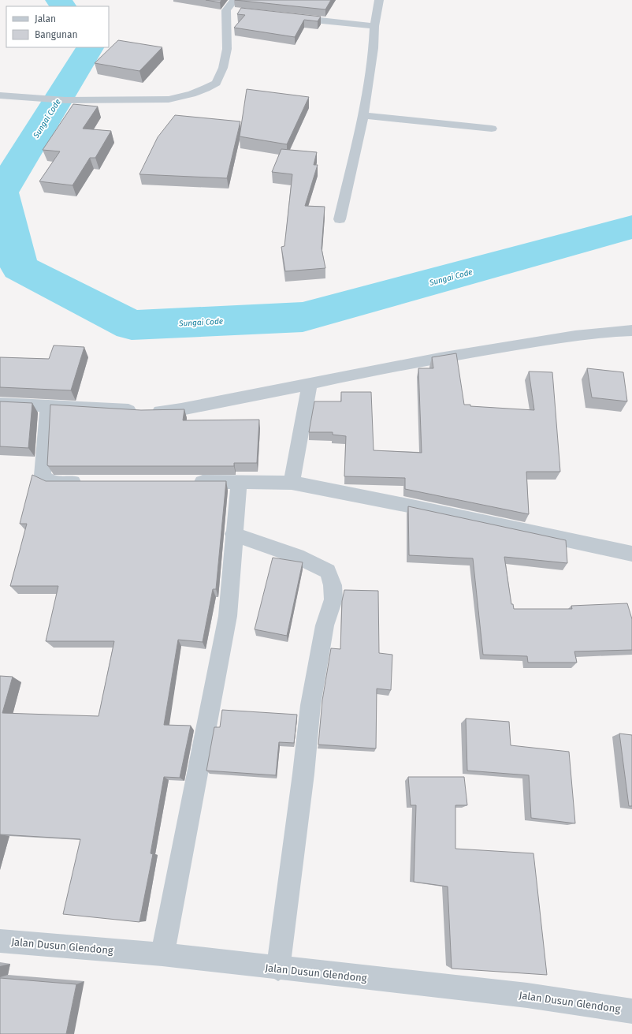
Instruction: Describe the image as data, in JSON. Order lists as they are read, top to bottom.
{
  "streets": {
    "street": ["Jalan Dusun Glendong"]
  },
  "water": ["Sungai Code"],
  "legend": ["Jalan", "Bangunan"]
}
